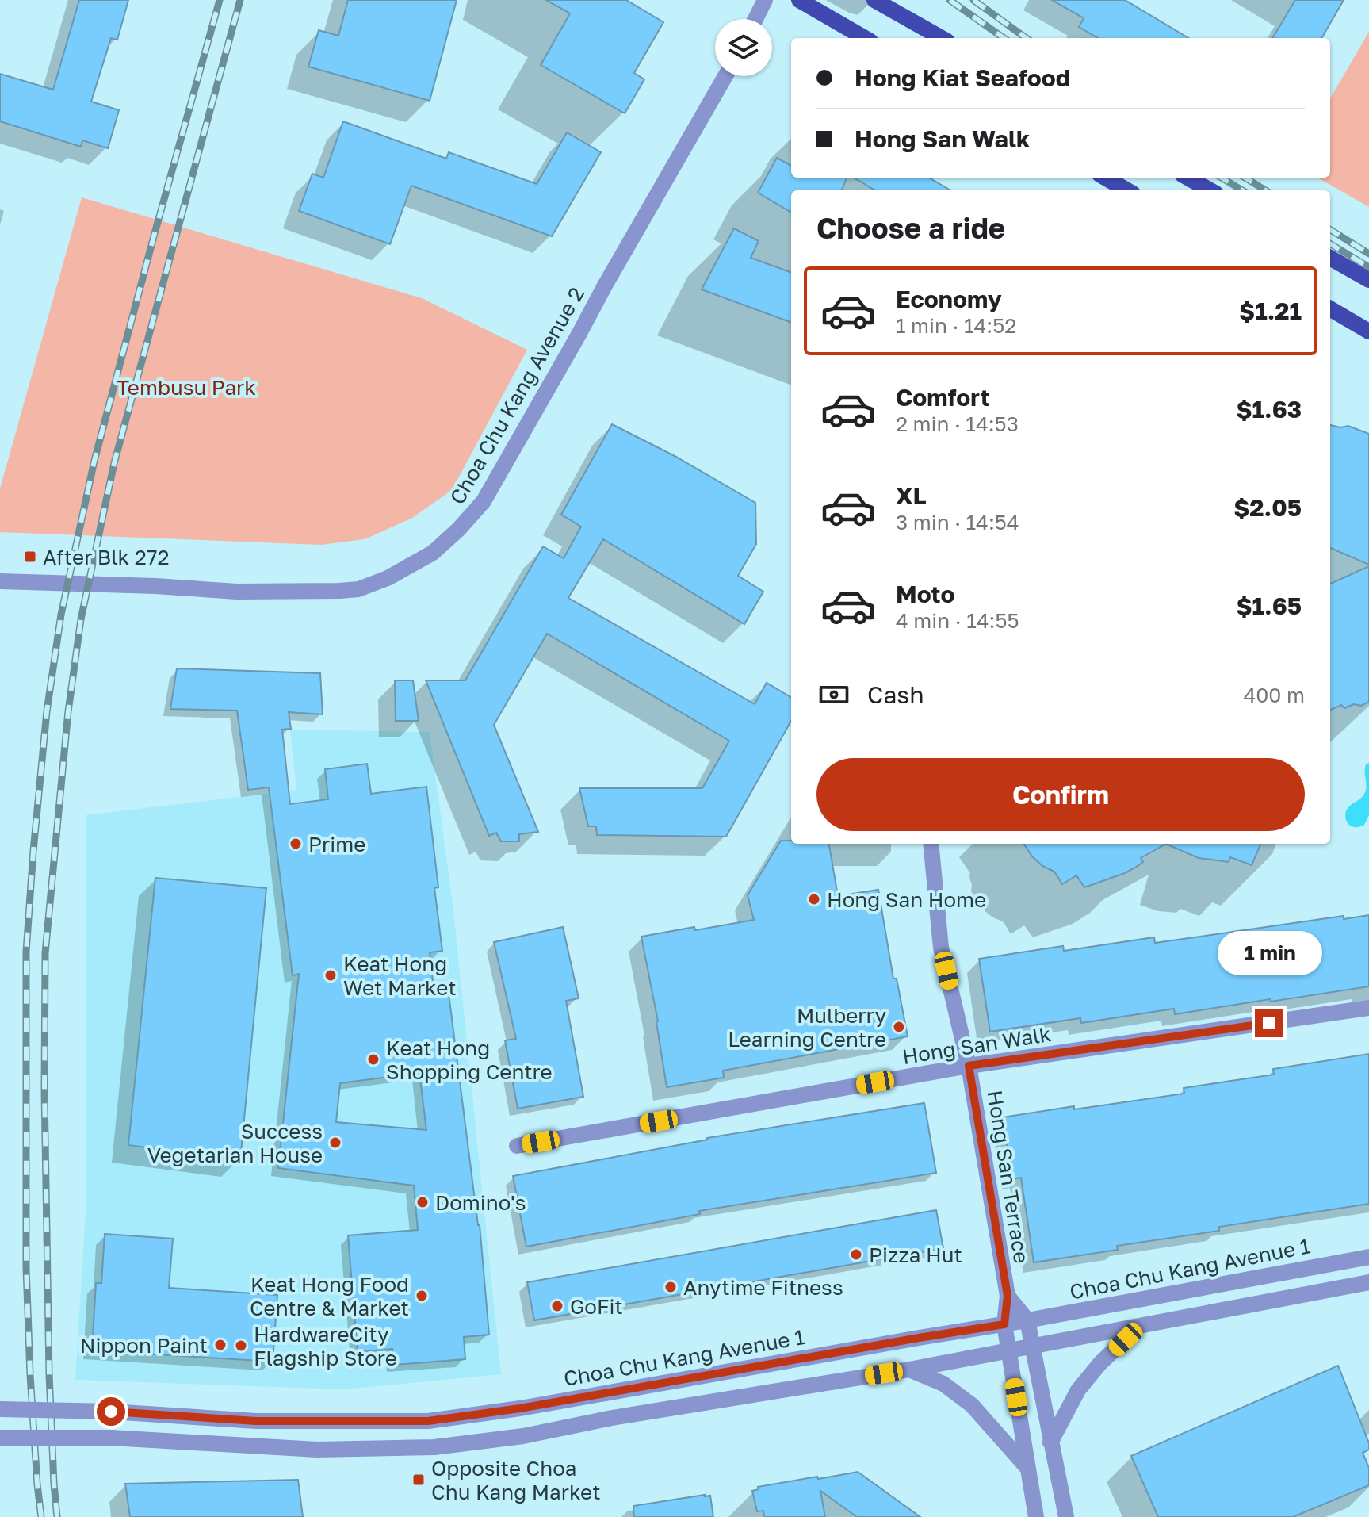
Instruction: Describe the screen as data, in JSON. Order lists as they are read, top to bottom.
{
  "streets": {
    "street": [
      "Choa Chu Kang Avenue 2",
      "Hong San Walk",
      "Hong San Terrace",
      "Choa Chu Kang Avenue 1"
    ]
  },
  "crossings": [
    ["Hong San Walk", "Hong San Terrace"],
    ["Hong San Terrace", "Choa Chu Kang Avenue 1"]
  ],
  "parks": ["Tembusu Park"],
  "places": {
    "transit": ["After Blk 272", "Opposite Choa Chu Kang Market"],
    "other": [
      "Prime",
      "Hong San Home",
      "Keat Hong Wet Market",
      "Mulberry Learning Centre",
      "Keat Hong Shopping Centre",
      "Success Vegetarian House",
      "Domino's",
      "Pizza Hut",
      "Anytime Fitness",
      "Keat Hong Food Centre & Market",
      "GoFit",
      "Nippon Paint",
      "HardwareCity Flagship Store"
    ]
  },
  "page": {
    "banner": ["Hong Kiat Seafood", "Hong San Walk"],
    "heading": "Choose a ride",
    "list": [
      {
        "name": "Economy",
        "note": "1 min · 14:52",
        "value": "$1.21"
      },
      {
        "name": "Comfort",
        "note": "2 min · 14:53",
        "value": "$1.63"
      },
      {
        "name": "XL",
        "note": "3 min · 14:54",
        "value": "$2.05"
      },
      {
        "name": "Moto",
        "note": "4 min · 14:55",
        "value": "$1.65"
      }
    ],
    "pay": ["Cash", "400 m"],
    "buttons": "Confirm",
    "bubble": "1 min"
  }
}
